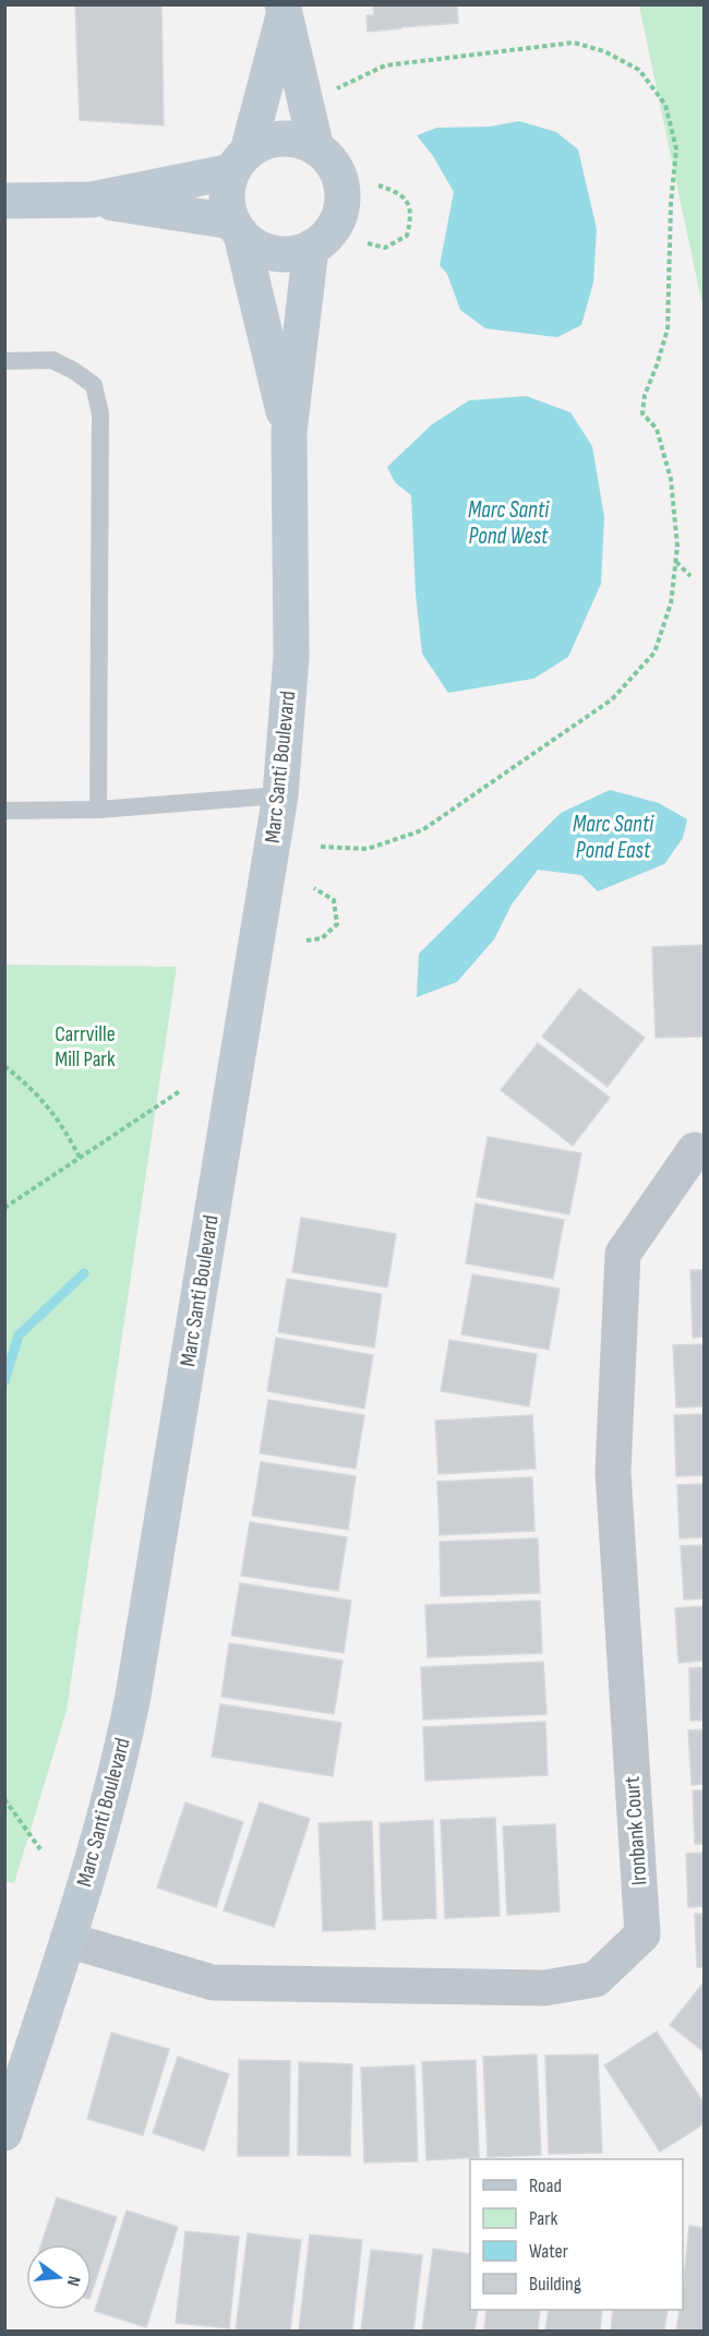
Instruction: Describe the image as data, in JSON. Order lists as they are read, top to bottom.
{
  "streets": {
    "street": ["Marc Santi Boulevard", "Ironbank Court"]
  },
  "crossings": [
    ["Marc Santi Boulevard", "Ironbank Court"]
  ],
  "water": ["Marc Santi Pond West", "Marc Santi Pond East"],
  "parks": ["Carrville Mill Park"],
  "legend": [
    "Road",
    "Park",
    "Water",
    "Building"
  ],
  "north": "right"
}
